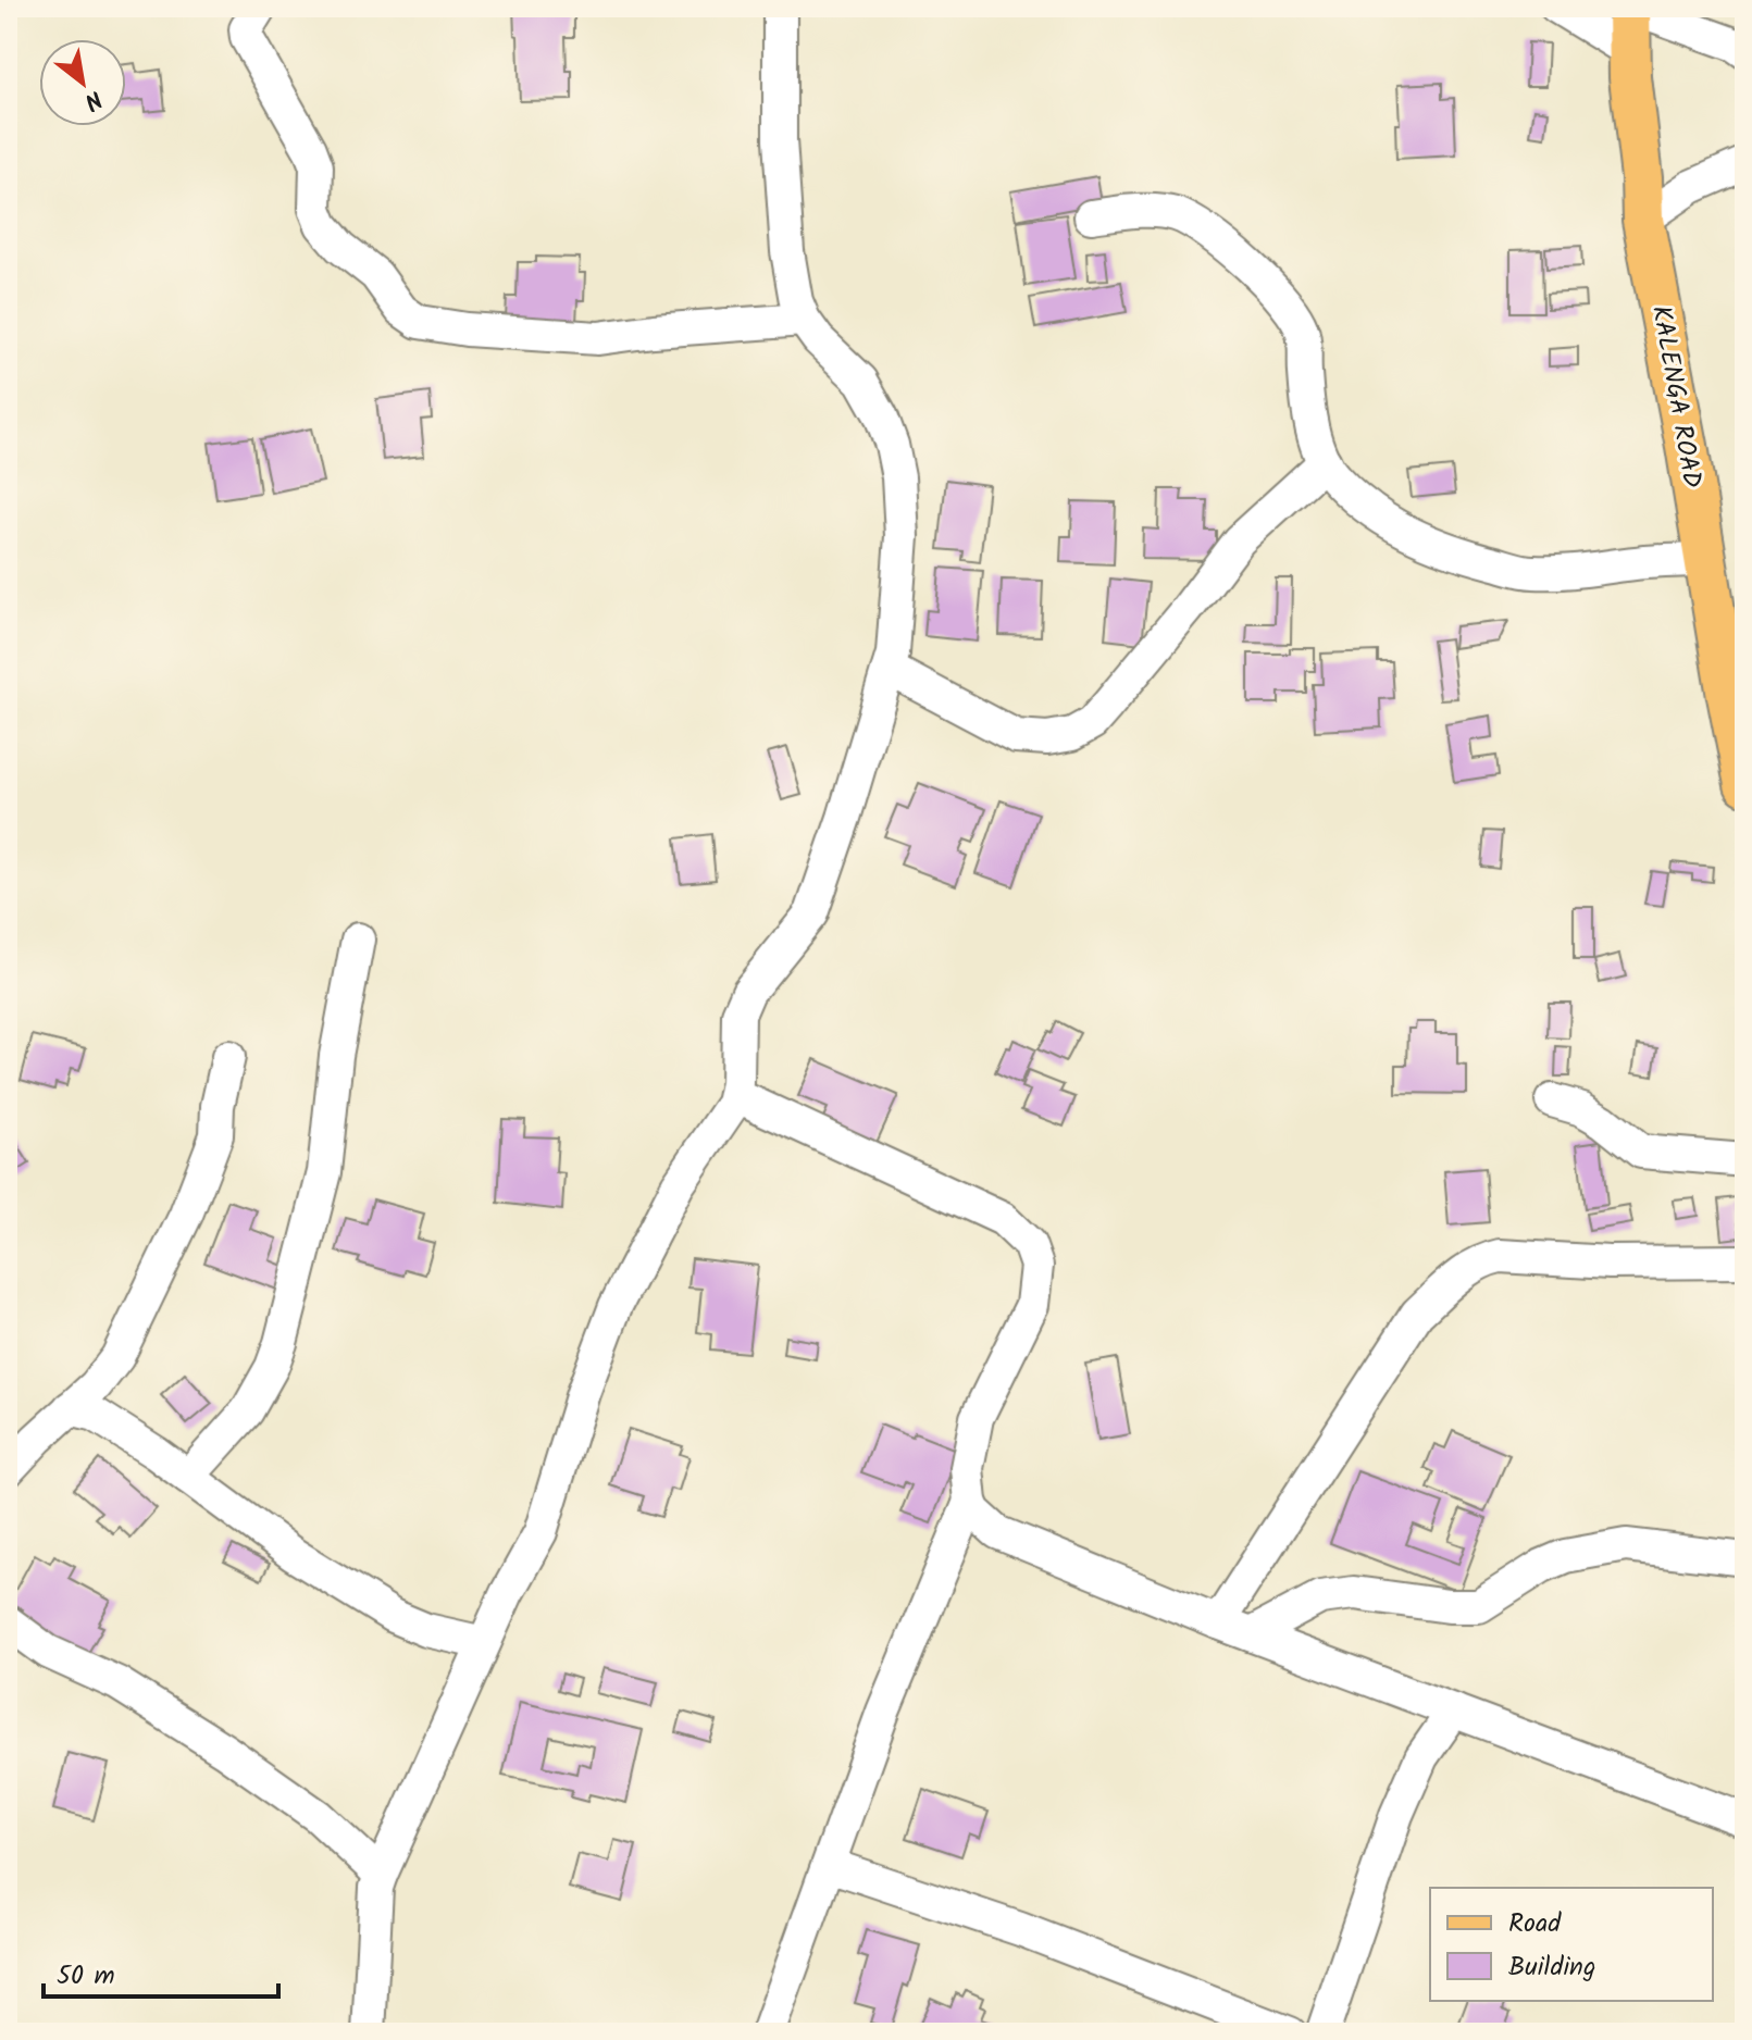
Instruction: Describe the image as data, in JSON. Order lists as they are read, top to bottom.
{
  "streets": {
    "main road": ["KALENGA ROAD"]
  },
  "legend": ["Road", "Building"],
  "scale_bar": "50 m",
  "north": "bottom right"
}
